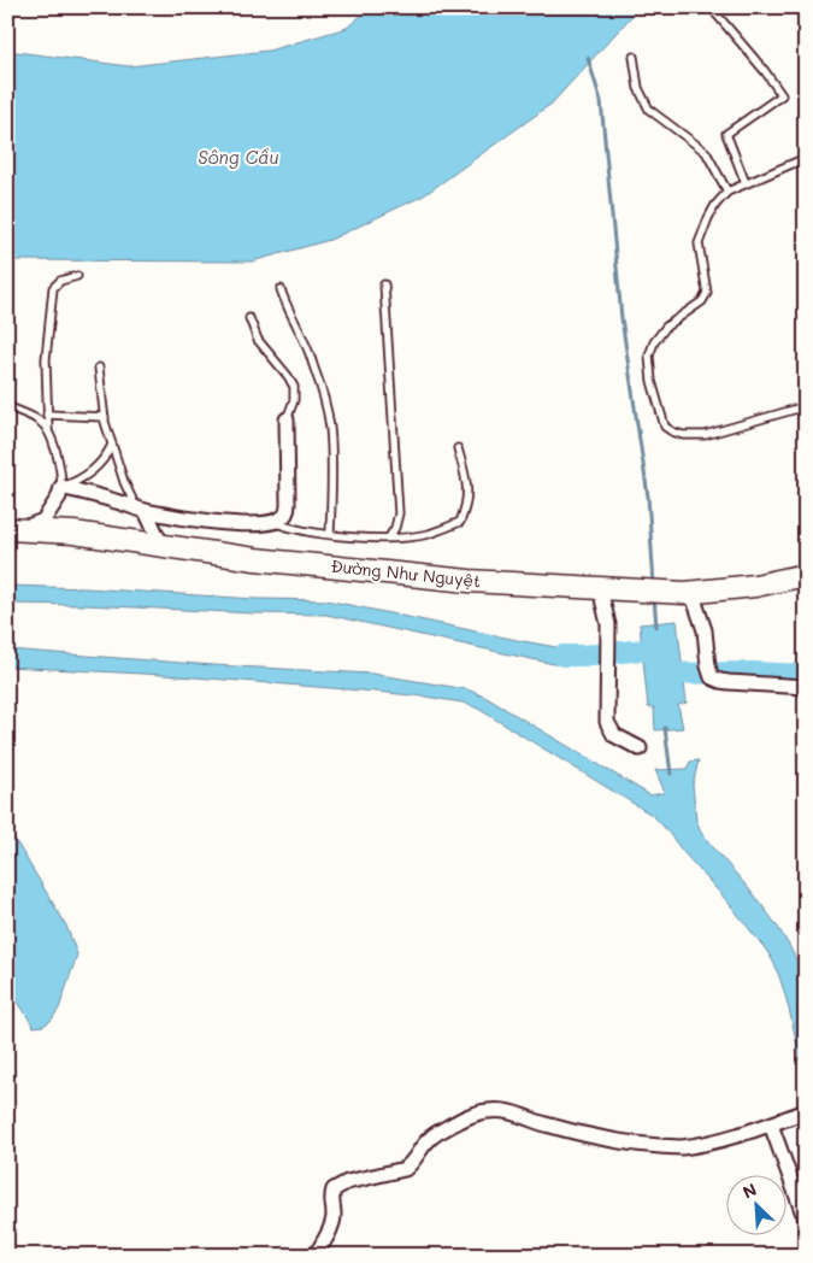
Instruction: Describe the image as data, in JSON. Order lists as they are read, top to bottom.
{
  "streets": {
    "main road": ["Đường Như Nguyệt"]
  },
  "water": ["Sông Cầu"],
  "north": "top left"
}
